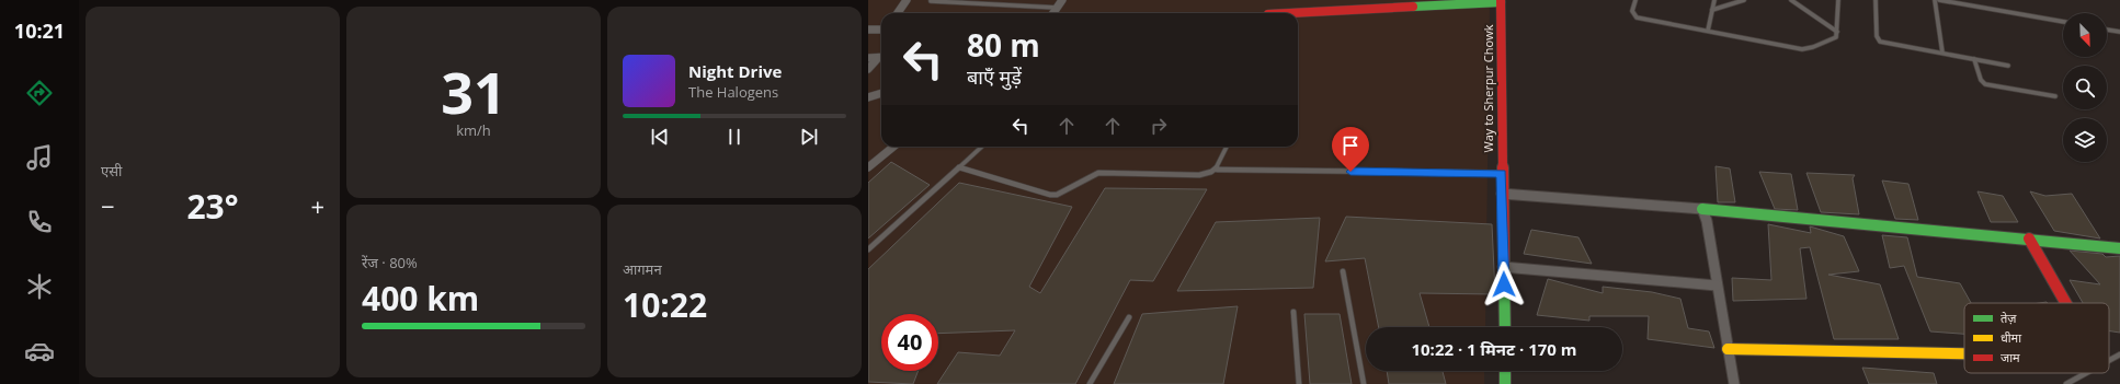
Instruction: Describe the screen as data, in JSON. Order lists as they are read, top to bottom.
{
  "streets": {
    "street": ["Way to Sherpur Chowk"]
  },
  "legend": ["तेज़", "धीमा", "जाम"],
  "north": "bottom right",
  "page": {
    "tabs": "10:21",
    "tile": [
      "एसी",
      ["31", "km/h"],
      ["रेंज · 80%", "400 km"],
      ["आगमन", "10:22"]
    ],
    "turn": ["80 m", "बाएँ मुड़ें"],
    "song": ["Night Drive", "The Halogens"],
    "heat": ["−", "23°", "+"],
    "limit": "40",
    "trip": "10:22 · 1 मिनट · 170 m"
  }
}
